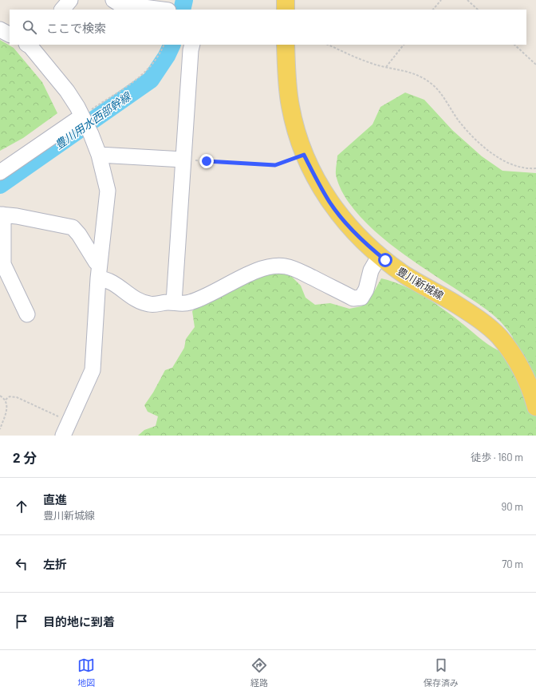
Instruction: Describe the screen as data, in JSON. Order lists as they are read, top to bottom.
{
  "streets": {
    "main road": ["豊川新城線"]
  },
  "water": ["豊川用水西部幹線"],
  "page": {
    "search": "ここで検索",
    "heading": ["2 分", "徒歩 · 160 m"],
    "list": [
      ["直進", "豊川新城線", "90 m"],
      ["左折", "70 m"],
      "目的地に到着"
    ],
    "nav": ["地図", "経路", "保存済み"]
  }
}
